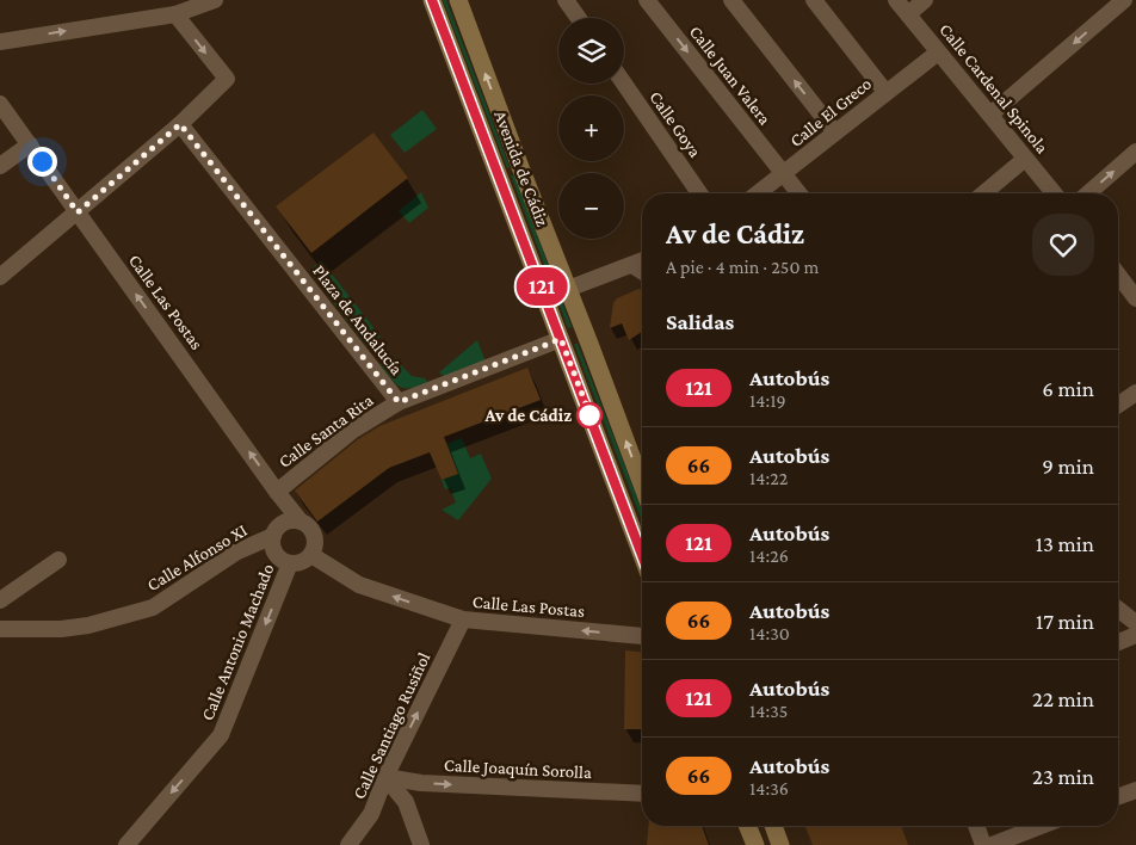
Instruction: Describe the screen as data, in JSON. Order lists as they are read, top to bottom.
{
  "streets": {
    "main road": ["Avenida de Cádiz"],
    "street": [
      "Calle Juan Valera",
      "Calle Cardenal Spinola",
      "Calle El Greco",
      "Calle Goya",
      "Calle Las Postas",
      "Plaza de Andalucía",
      "Calle Santa Rita",
      "Calle Alfonso XI",
      "Calle Antonio Machado",
      "Calle Santiago Rusiñol",
      "Calle Joaquín Sorolla"
    ]
  },
  "crossings": [
    ["Calle Juan Valera", "Calle El Greco"],
    ["Calle Cardenal Spinola", "Calle El Greco"],
    ["Avenida de Cádiz", "Plaza de Andalucía"],
    ["Calle Las Postas", "Calle Santa Rita"],
    ["Calle Las Postas", "Calle Alfonso XI"],
    ["Calle Las Postas", "Calle Antonio Machado"],
    ["Calle Las Postas", "Calle Santiago Rusiñol"],
    ["Plaza de Andalucía", "Calle Santa Rita"],
    ["Calle Alfonso XI", "Calle Antonio Machado"],
    ["Calle Santiago Rusiñol", "Calle Joaquín Sorolla"]
  ],
  "one_way": [
    "Calle Las Postas",
    "Calle Antonio Machado",
    "Calle Santiago Rusiñol",
    "Calle Joaquín Sorolla"
  ],
  "places": ["Av de Cádiz"],
  "lines": ["bus line 121"],
  "page": {
    "on_map": "121",
    "map_buttons": ["+", "−"],
    "heading": [
      ["Av de Cádiz", "A pie · 4 min · 250 m"],
      "Salidas"
    ],
    "list": [
      {
        "mark": "121",
        "name": "Autobús",
        "note": "14:19",
        "value": "6 min"
      },
      {
        "mark": "66",
        "name": "Autobús",
        "note": "14:22",
        "value": "9 min"
      },
      {
        "mark": "121",
        "name": "Autobús",
        "note": "14:26",
        "value": "13 min"
      },
      {
        "mark": "66",
        "name": "Autobús",
        "note": "14:30",
        "value": "17 min"
      },
      {
        "mark": "121",
        "name": "Autobús",
        "note": "14:35",
        "value": "22 min"
      },
      {
        "mark": "66",
        "name": "Autobús",
        "note": "14:36",
        "value": "23 min"
      }
    ]
  }
}
